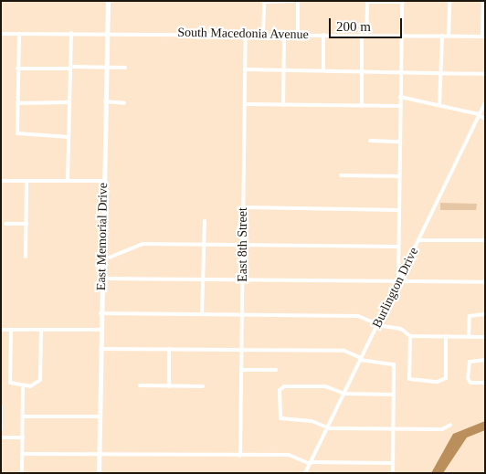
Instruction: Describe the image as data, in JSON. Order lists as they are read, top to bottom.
{
  "streets": {
    "main road": ["East Memorial Drive"],
    "street": ["South Macedonia Avenue", "East 8th Street", "Burlington Drive"]
  },
  "crossings": [
    ["South Macedonia Avenue", "East Memorial Drive"],
    ["South Macedonia Avenue", "East 8th Street"]
  ],
  "scale_bar": "200 m"
}
